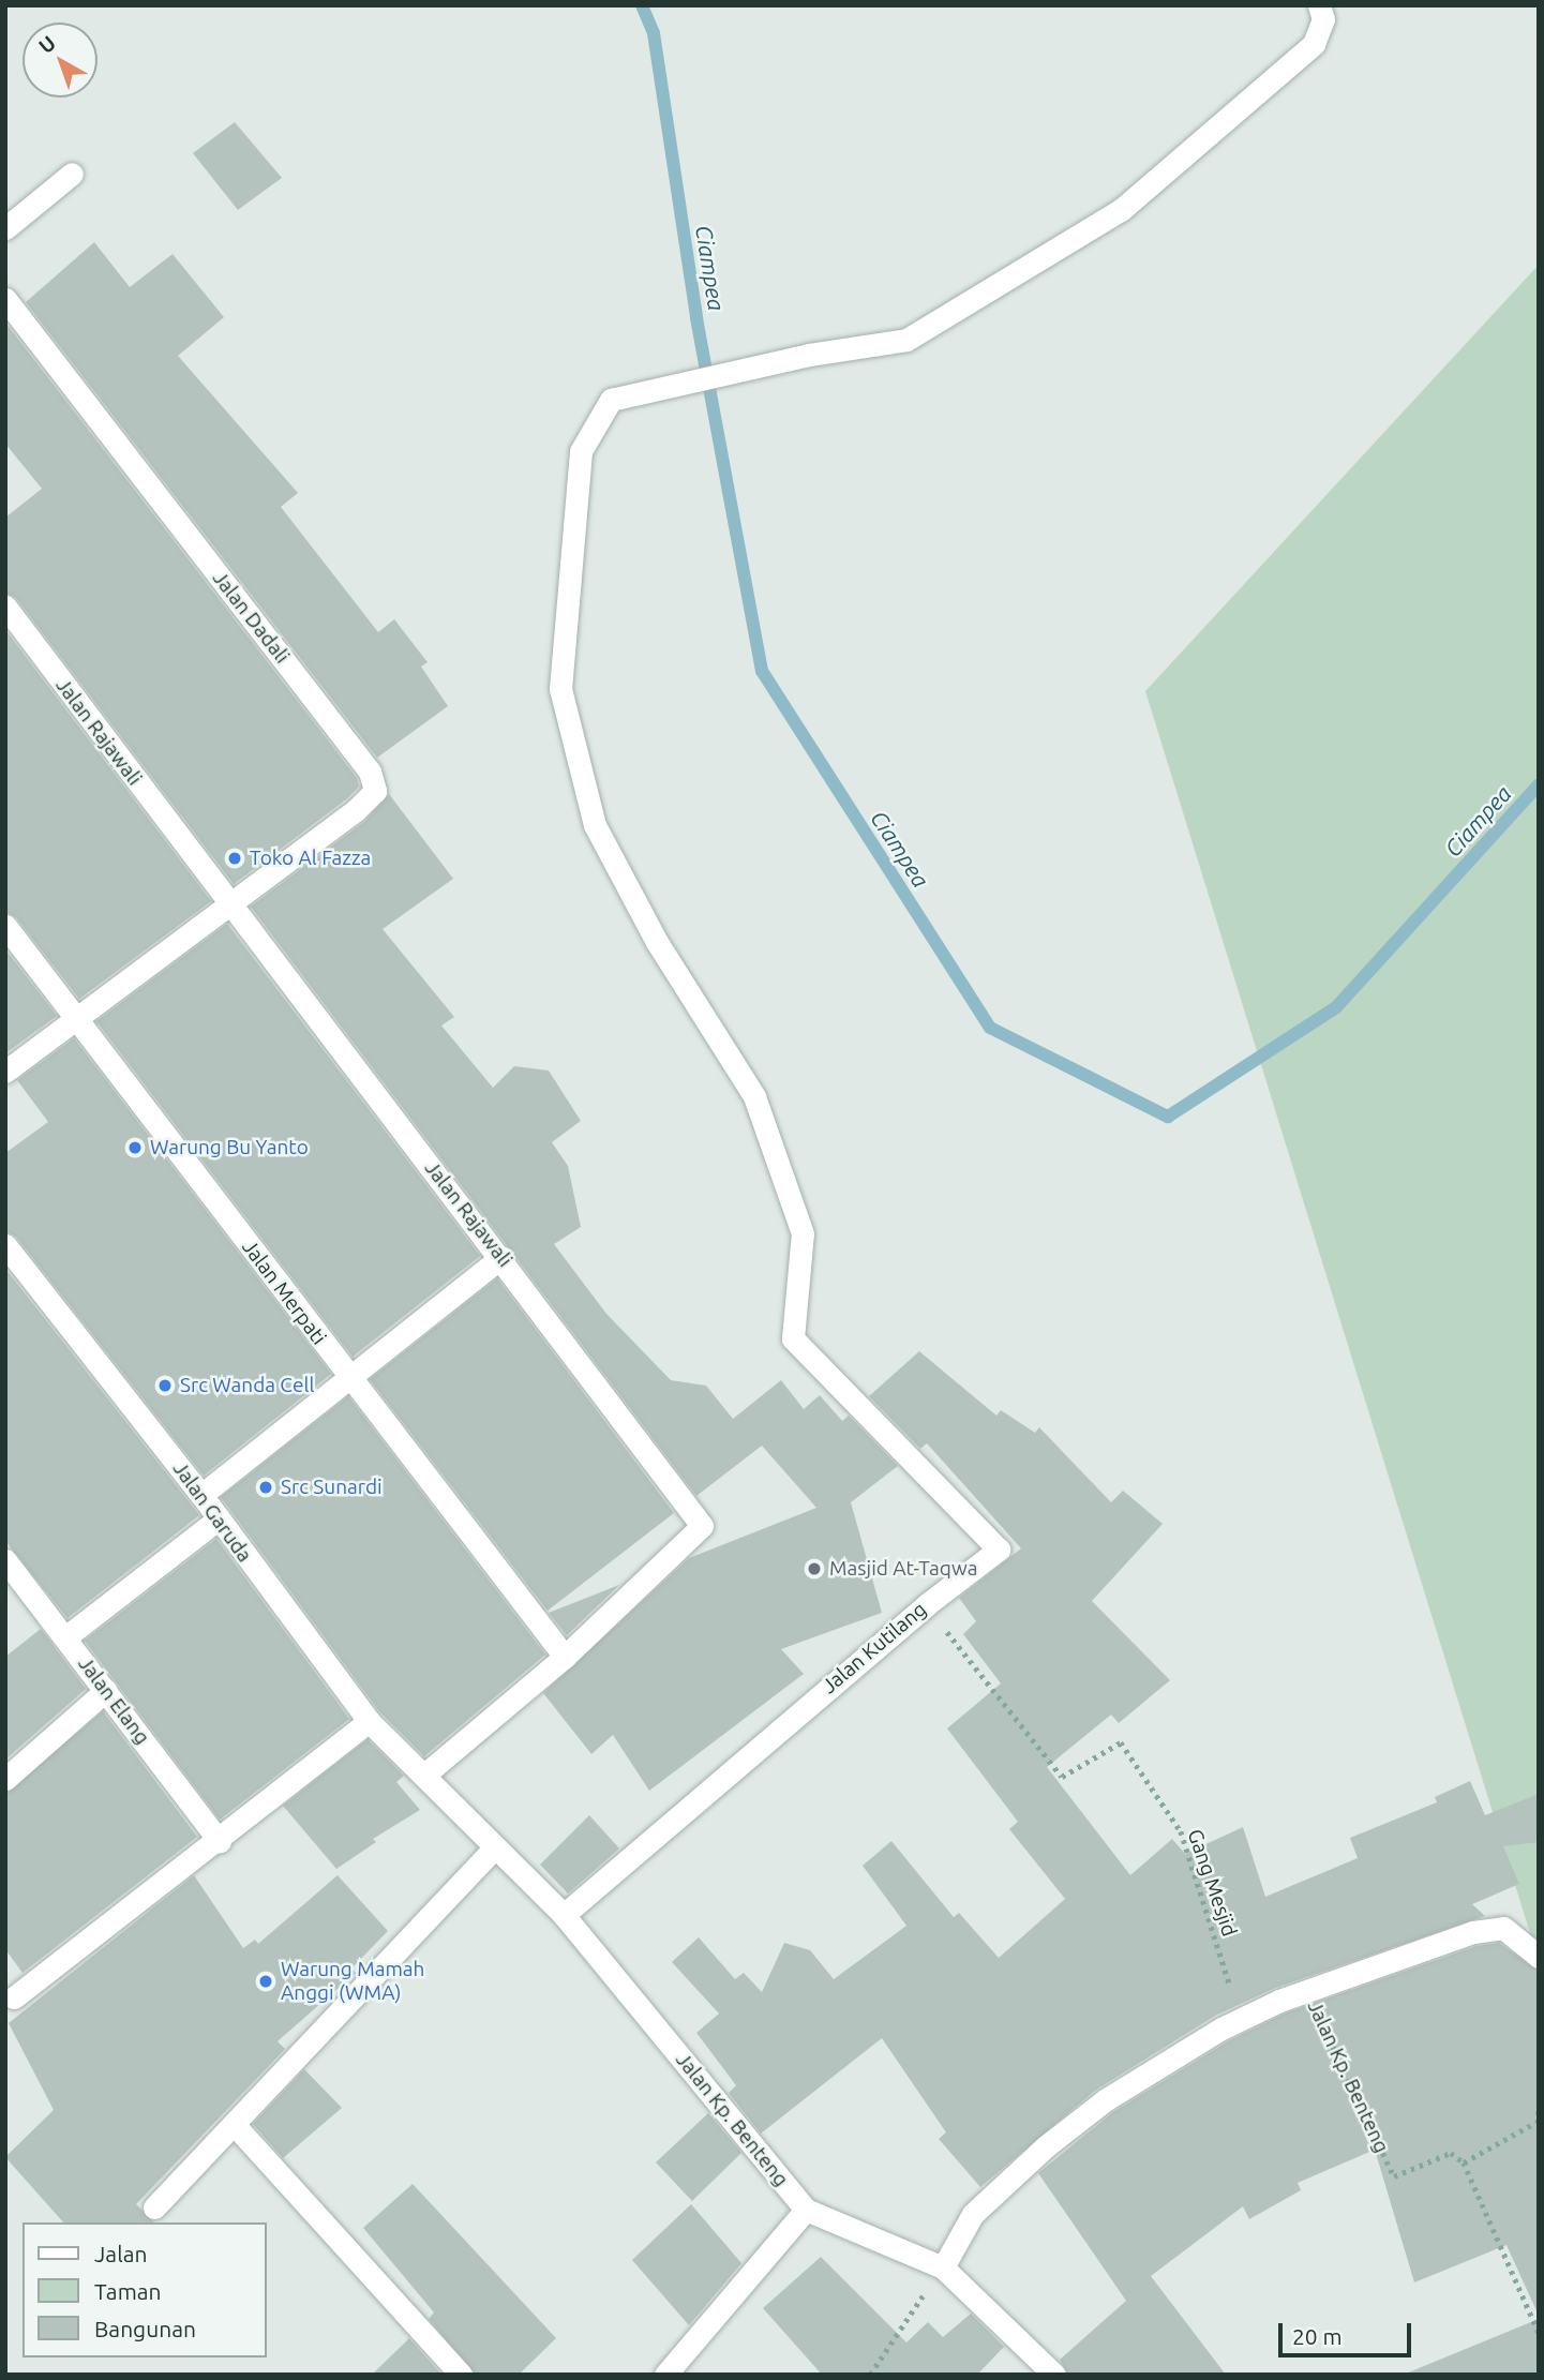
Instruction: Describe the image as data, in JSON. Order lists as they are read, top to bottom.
{
  "streets": {
    "street": [
      "Jalan Dadali",
      "Jalan Rajawali",
      "Jalan Merpati",
      "Jalan Garuda",
      "Jalan Kutilang",
      "Jalan Elang",
      "Jalan Kp. Benteng"
    ],
    "path": ["Gang Mesjid"]
  },
  "crossings": [
    ["Jalan Dadali", "Jalan Rajawali"],
    ["Jalan Rajawali", "Jalan Merpati"],
    ["Jalan Rajawali", "Jalan Garuda"],
    ["Jalan Garuda", "Jalan Kp. Benteng"],
    ["Jalan Kutilang", "Gang Mesjid"],
    ["Jalan Kutilang", "Jalan Kp. Benteng"],
    ["Gang Mesjid", "Jalan Kp. Benteng"]
  ],
  "water": ["Ciampea"],
  "places": [
    "Toko Al Fazza",
    "Warung Bu Yanto",
    "Src Wanda Cell",
    "Src Sunardi",
    "Masjid At-Taqwa",
    "Warung Mamah Anggi (WMA)"
  ],
  "legend": ["Jalan", "Taman", "Bangunan"],
  "scale_bar": "20 m",
  "north": "top left"
}
